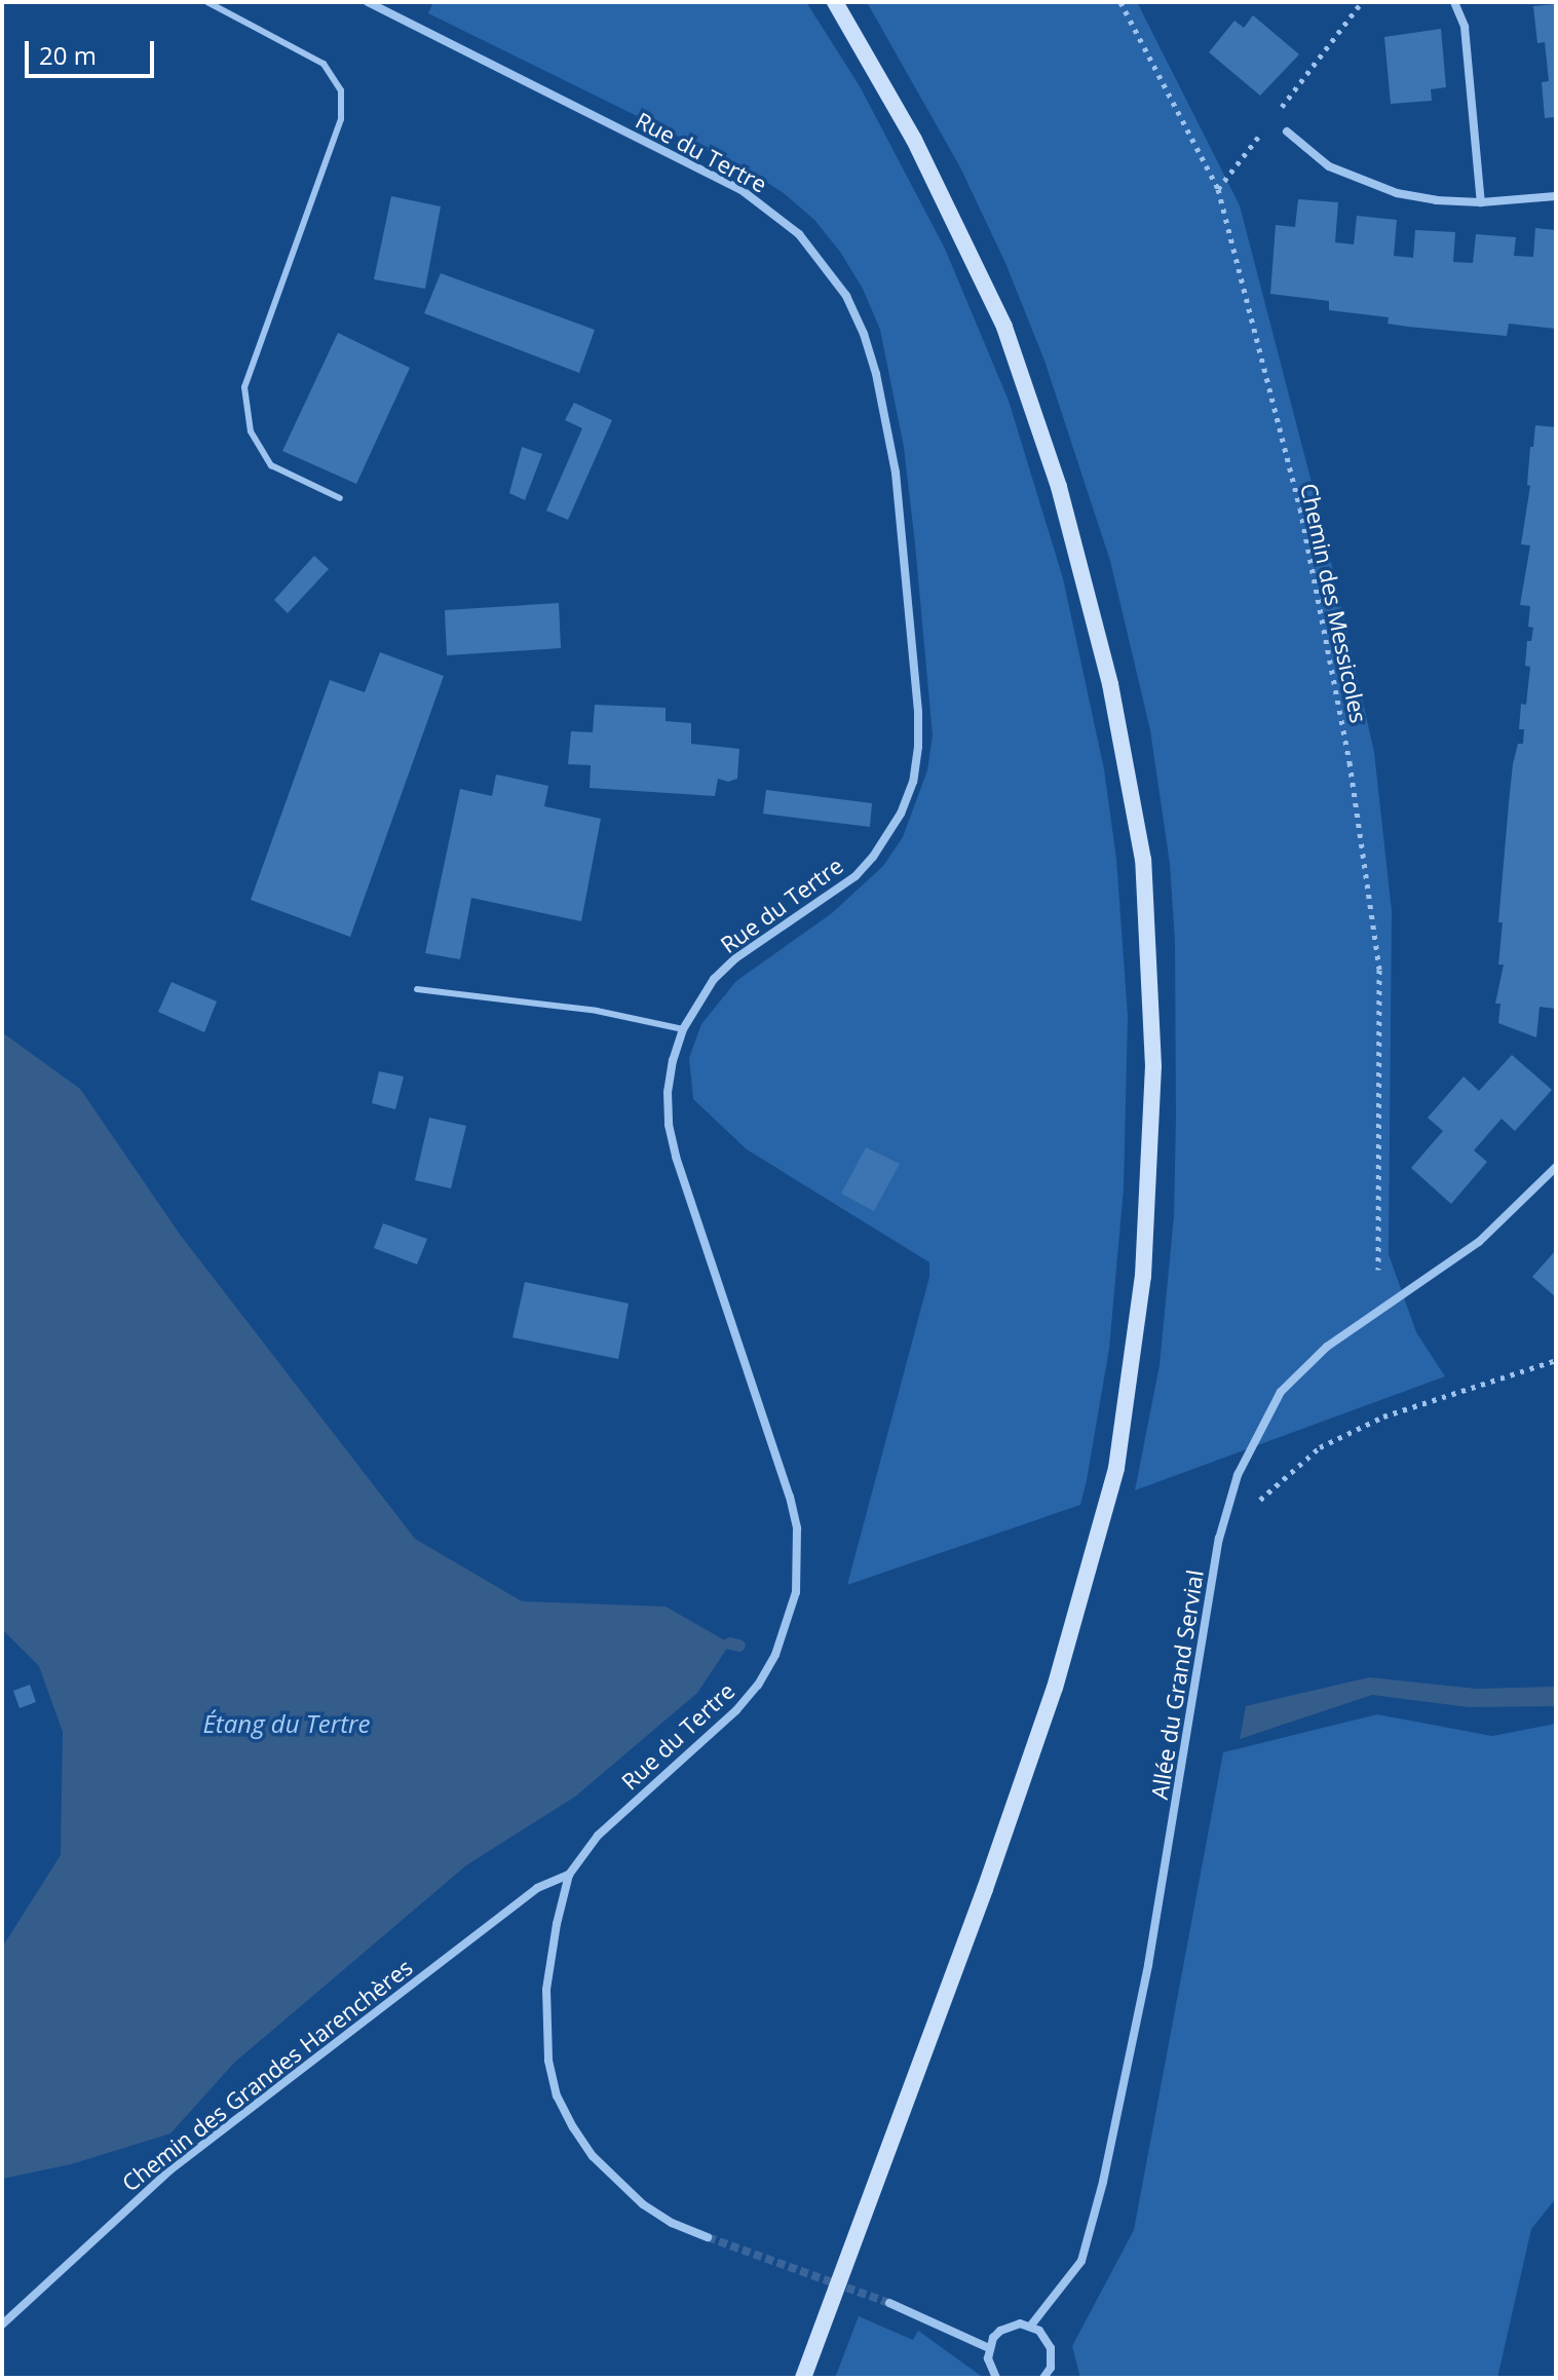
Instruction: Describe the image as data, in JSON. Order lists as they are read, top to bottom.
{
  "streets": {
    "street": ["Rue du Tertre", "Allée du Grand Servial", "Chemin des Grandes Harenchères"],
    "path": ["Chemin des Messicoles"]
  },
  "crossings": [
    ["Rue du Tertre", "Chemin des Grandes Harenchères"]
  ],
  "water": ["Étang du Tertre"],
  "scale_bar": "20 m"
}
